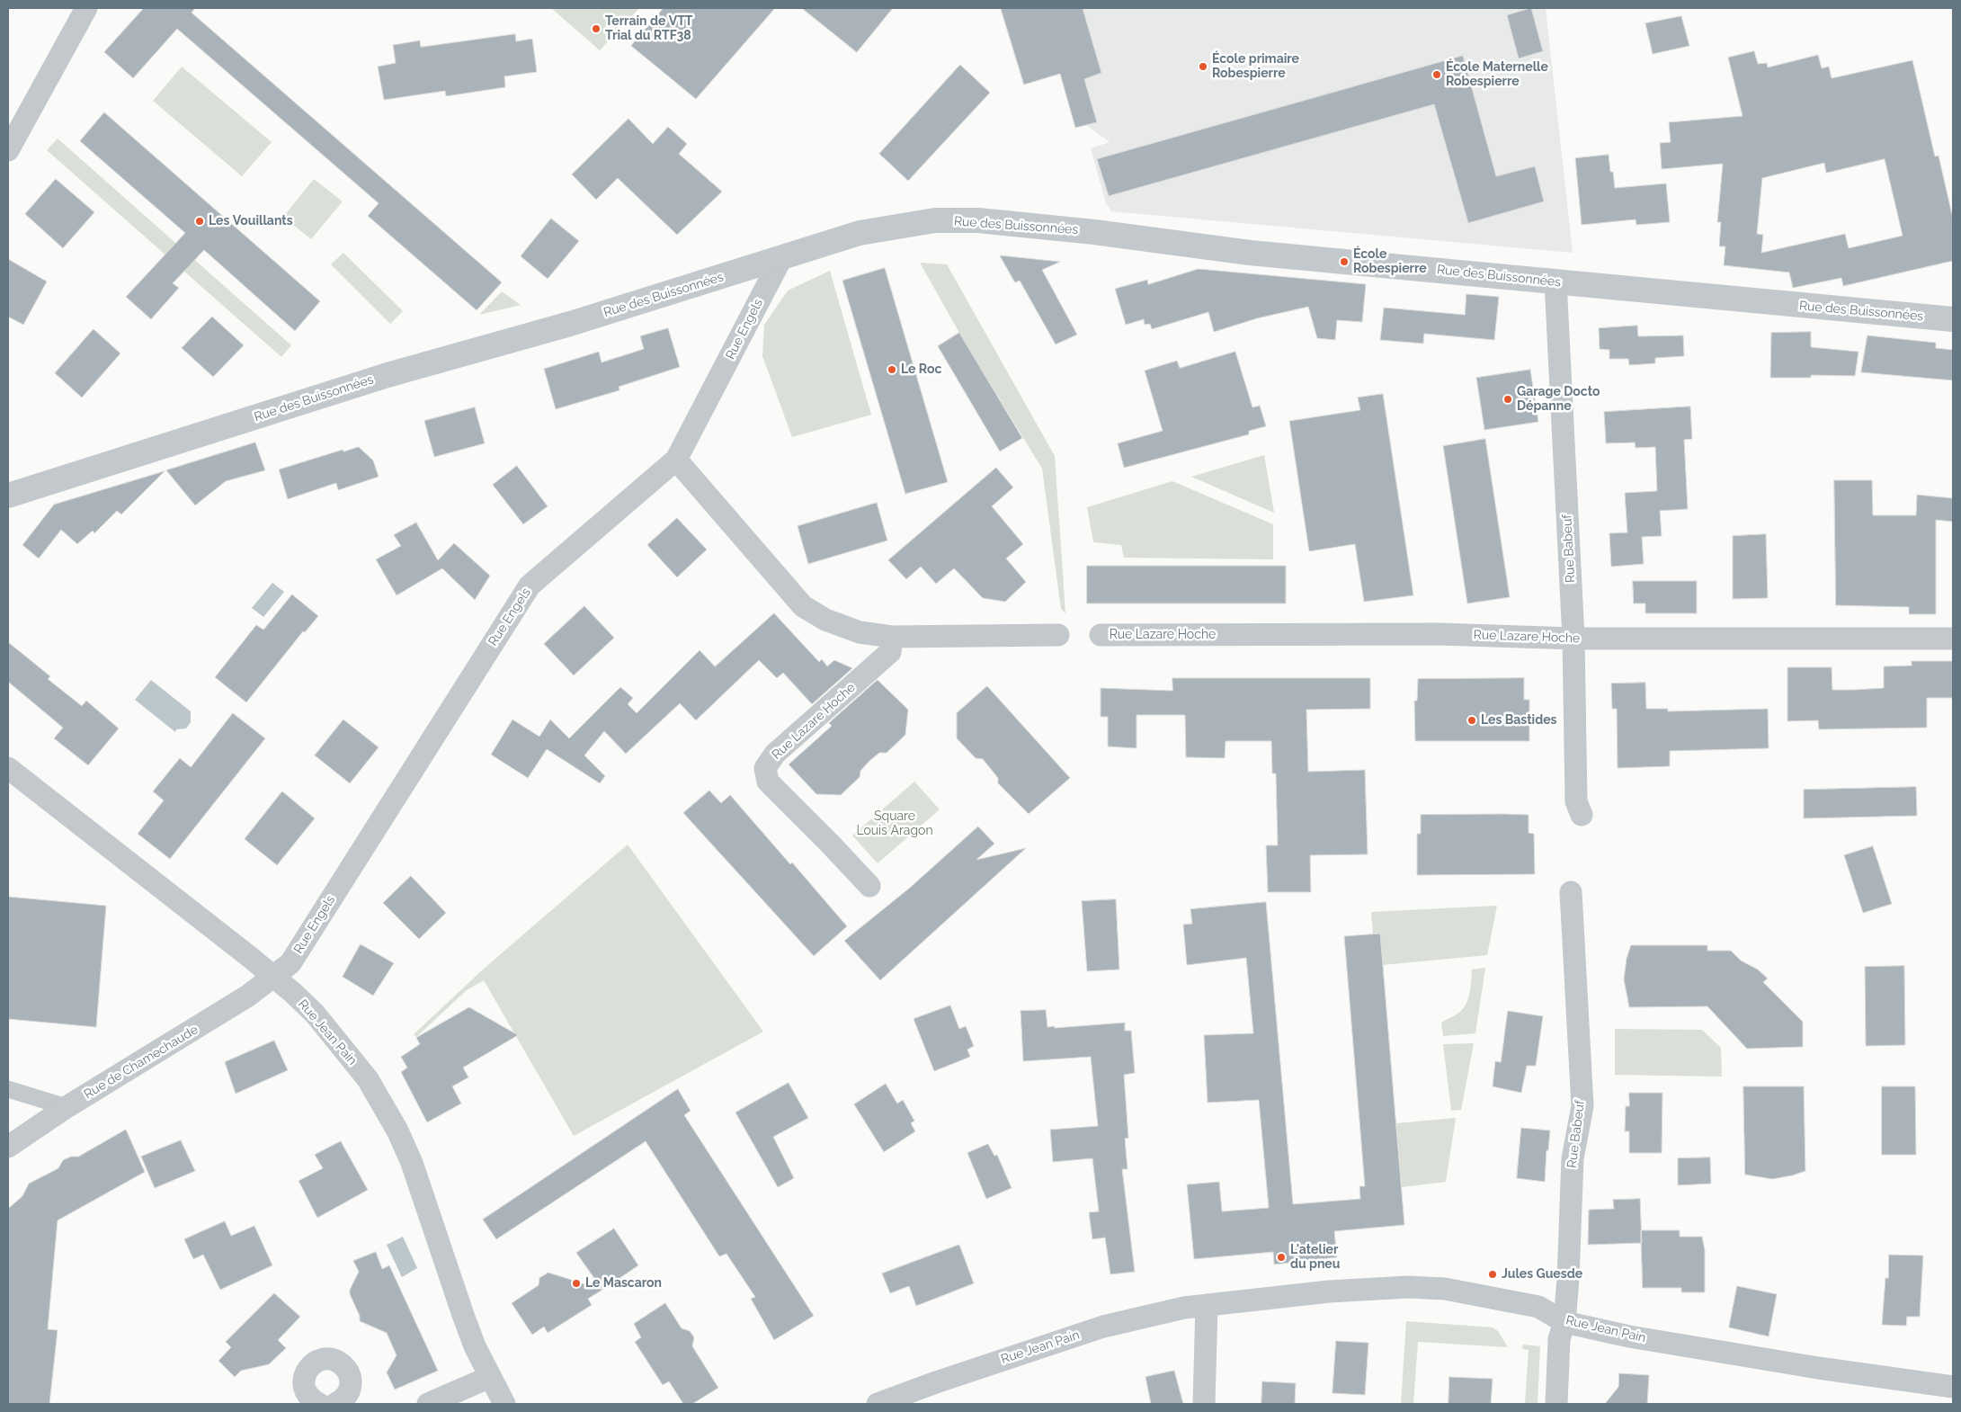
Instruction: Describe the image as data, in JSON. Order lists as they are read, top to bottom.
{
  "streets": {
    "street": [
      "Rue des Buissonnées",
      "Rue Engels",
      "Rue Babeuf",
      "Rue Lazare Hoche",
      "Rue Jean Pain",
      "Rue de Chamechaude"
    ]
  },
  "crossings": [
    ["Rue des Buissonnées", "Rue Engels"],
    ["Rue des Buissonnées", "Rue Babeuf"],
    ["Rue Engels", "Rue Jean Pain"],
    ["Rue Engels", "Rue de Chamechaude"],
    ["Rue Babeuf", "Rue Lazare Hoche"],
    ["Rue Babeuf", "Rue Jean Pain"],
    ["Rue Jean Pain", "Rue de Chamechaude"]
  ],
  "parks": ["Square Louis Aragon"],
  "places": [
    "Terrain de VTT Trial du RTF38",
    "École primaire Robespierre",
    "École Maternelle Robespierre",
    "Les Vouillants",
    "École Robespierre",
    "Le Roc",
    "Garage Docto Dépanne",
    "Les Bastides",
    "L'atelier du pneu",
    "Jules Guesde",
    "Le Mascaron"
  ]
}
